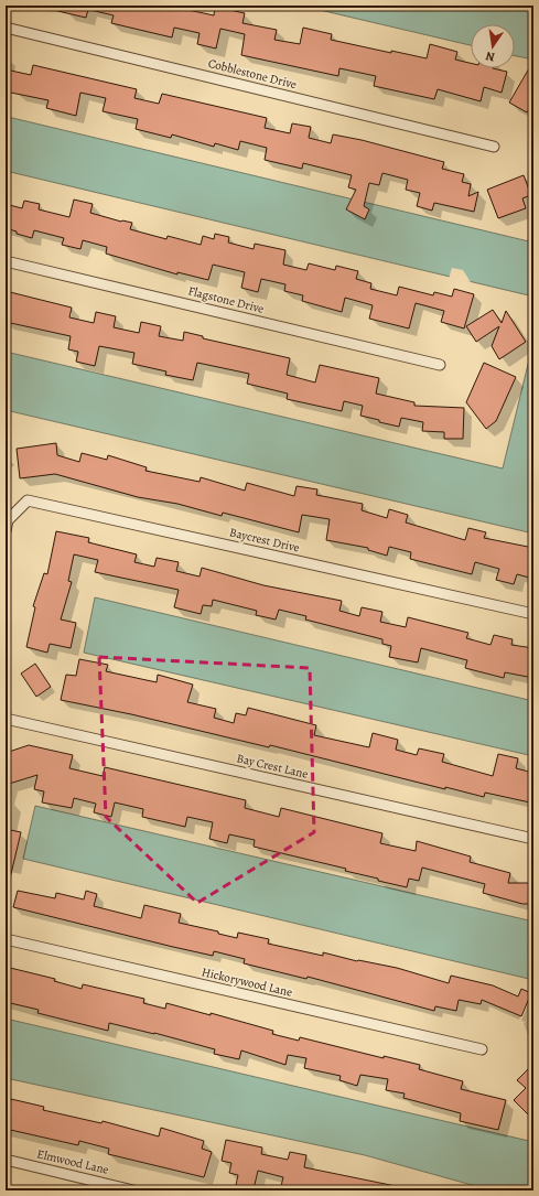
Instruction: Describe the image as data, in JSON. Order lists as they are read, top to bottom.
{
  "streets": {
    "street": [
      "Cobblestone Drive",
      "Flagstone Drive",
      "Baycrest Drive",
      "Bay Crest Lane",
      "Hickorywood Lane",
      "Elmwood Lane"
    ]
  },
  "north": "bottom"
}
